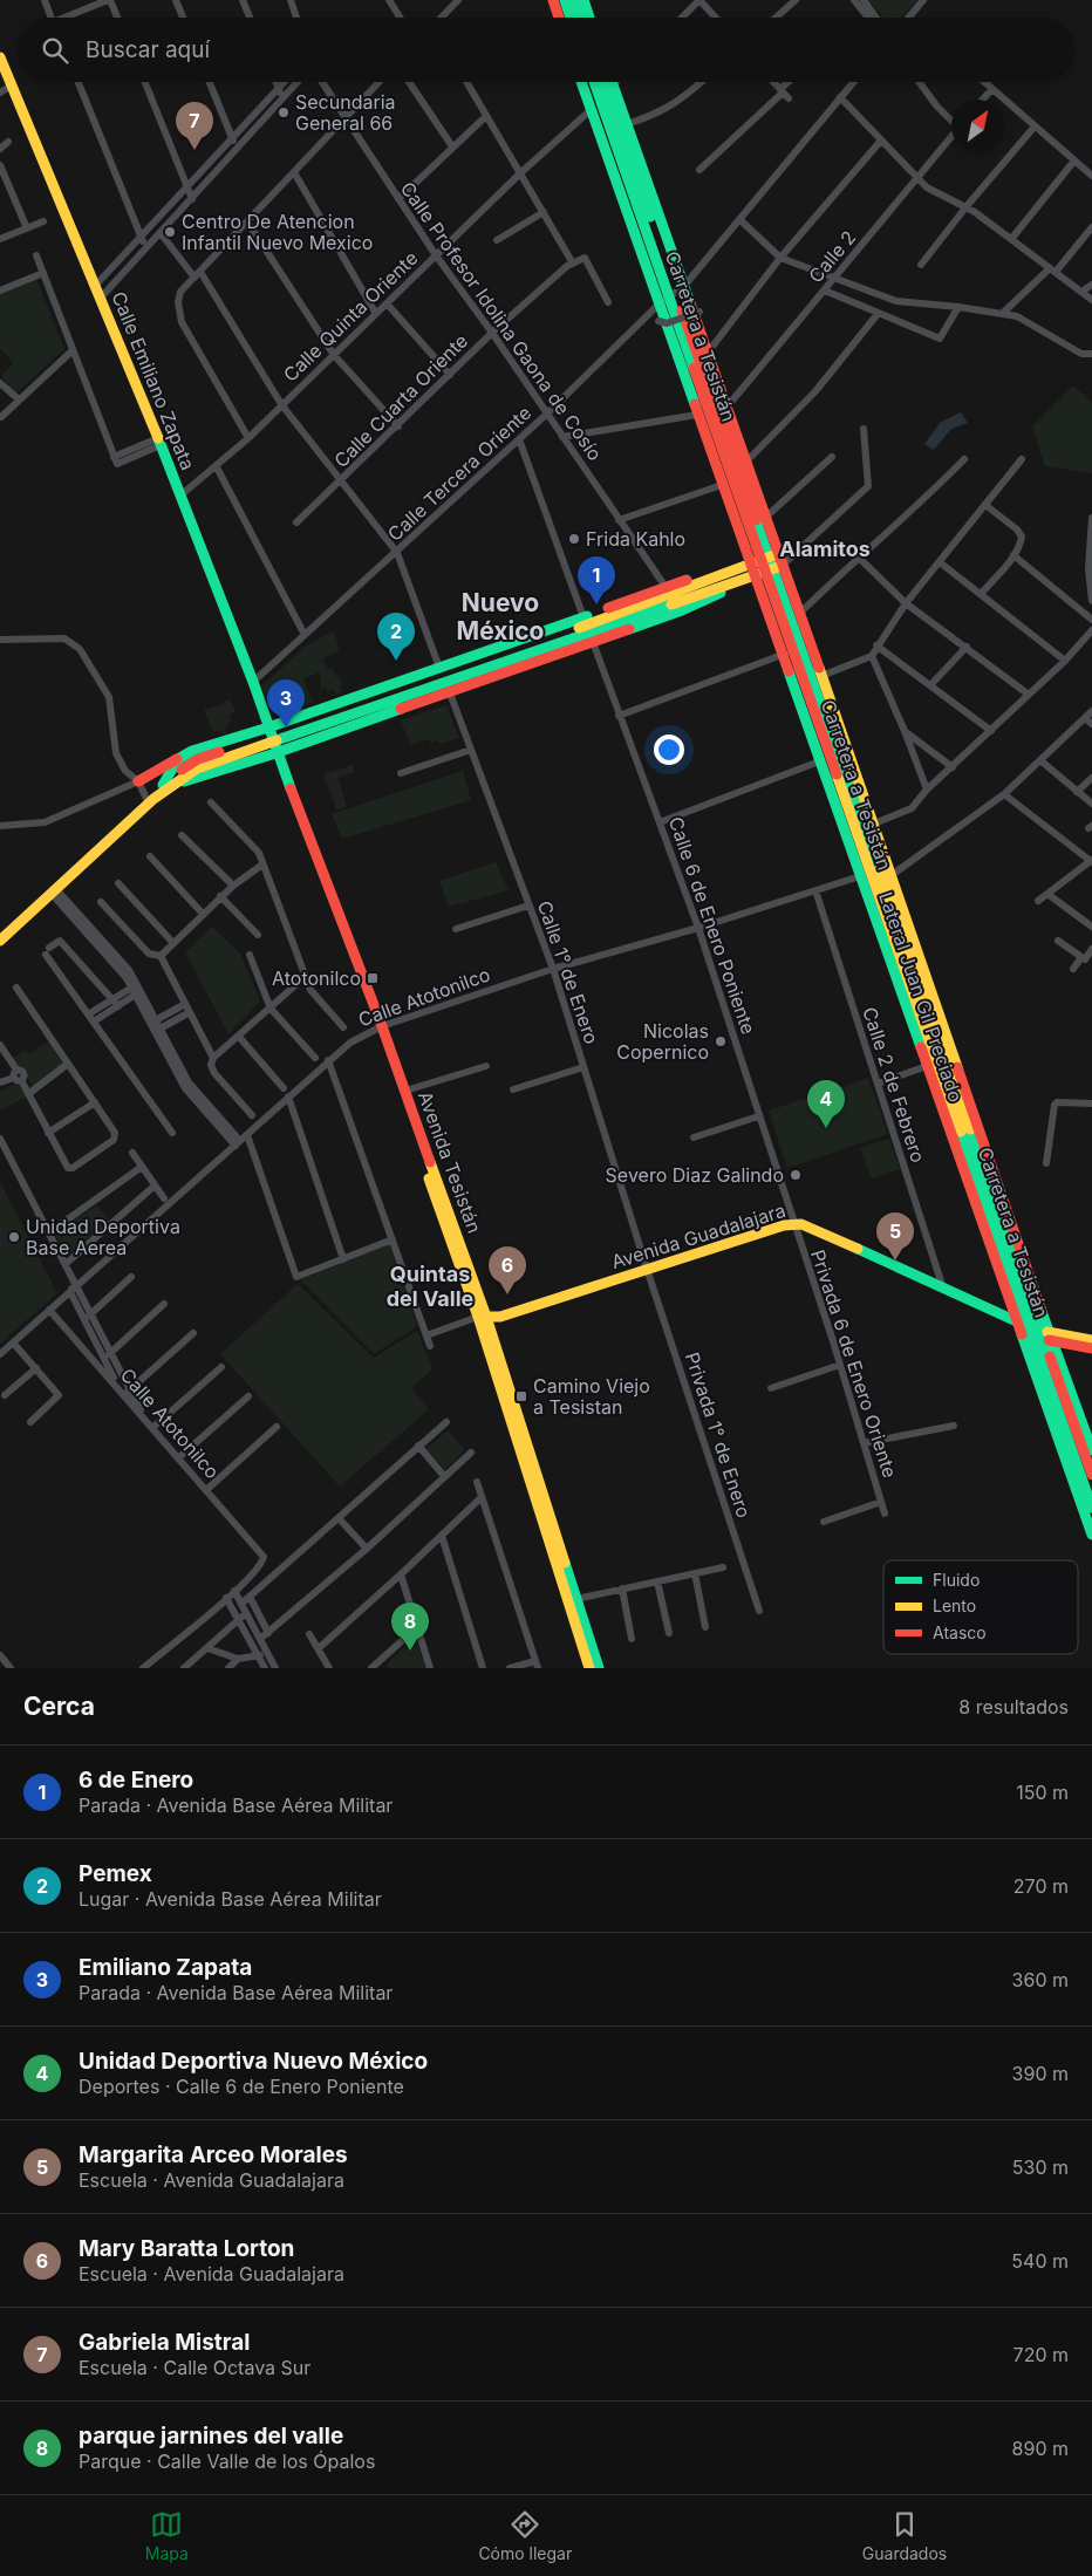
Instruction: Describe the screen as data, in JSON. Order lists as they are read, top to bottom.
{
  "streets": {
    "main road": [
      "Carretera a Tesistán",
      "Calle Emiliano Zapata",
      "Lateral Juan Gil Preciado",
      "Avenida Tesistán",
      "Avenida Guadalajara"
    ],
    "street": [
      "Calle 2",
      "Calle Quinta Oriente",
      "Calle Profesor Idolina Gaona de Cosío",
      "Calle Cuarta Oriente",
      "Calle Tercera Oriente",
      "Calle 6 de Enero Poniente",
      "Calle 1° de Enero",
      "Calle Atotonilco",
      "Calle 2 de Febrero",
      "Privada 6 de Enero Oriente",
      "Privada 1° de Enero"
    ]
  },
  "crossings": [
    ["Calle Quinta Oriente", "Calle Profesor Idolina Gaona de Cosío"],
    ["Calle Quinta Oriente", "Calle Emiliano Zapata"],
    ["Calle Quinta Oriente", "Lateral Juan Gil Preciado"],
    ["Calle Profesor Idolina Gaona de Cosío", "Calle Cuarta Oriente"],
    ["Calle Profesor Idolina Gaona de Cosío", "Calle Tercera Oriente"],
    ["Carretera a Tesistán", "Calle Tercera Oriente"],
    ["Carretera a Tesistán", "Lateral Juan Gil Preciado"],
    ["Carretera a Tesistán", "Avenida Guadalajara"],
    ["Calle Emiliano Zapata", "Calle Tercera Oriente"],
    ["Calle Emiliano Zapata", "Avenida Tesistán"],
    ["Calle Tercera Oriente", "Lateral Juan Gil Preciado"],
    ["Calle 6 de Enero Poniente", "Calle Atotonilco"],
    ["Calle 6 de Enero Poniente", "Avenida Guadalajara"],
    ["Calle 6 de Enero Poniente", "Privada 6 de Enero Oriente"],
    ["Calle 1° de Enero", "Calle Atotonilco"],
    ["Calle 1° de Enero", "Avenida Guadalajara"],
    ["Calle 1° de Enero", "Privada 1° de Enero"],
    ["Calle Atotonilco", "Lateral Juan Gil Preciado"],
    ["Calle Atotonilco", "Calle 2 de Febrero"],
    ["Calle Atotonilco", "Avenida Tesistán"],
    ["Lateral Juan Gil Preciado", "Avenida Guadalajara"],
    ["Calle 2 de Febrero", "Avenida Guadalajara"],
    ["Avenida Tesistán", "Avenida Guadalajara"],
    ["Avenida Guadalajara", "Privada 6 de Enero Oriente"],
    ["Avenida Guadalajara", "Privada 1° de Enero"]
  ],
  "districts": ["Alamitos", "Nuevo México", "Quintas del Valle"],
  "places": {
    "other": [
      "Secundaria General 66",
      "Centro De Atencion Infantil Nuevo Mexico",
      "Frida Kahlo",
      "Nicolas Copernico",
      "Severo Diaz Galindo",
      "Unidad Deportiva Base Aerea"
    ],
    "transit": ["Atotonilco", "Camino Viejo a Tesistan"]
  },
  "legend": ["Fluido", "Lento", "Atasco"],
  "north": "top right",
  "page": {
    "search": "Buscar aquí",
    "pins": [
      "7",
      "1",
      "2",
      "3",
      "4",
      "5",
      "6",
      "8"
    ],
    "heading": ["Cerca", "8 resultados"],
    "list": [
      {
        "mark": "1",
        "name": "6 de Enero",
        "note": "Parada · Avenida Base Aérea Militar",
        "value": "150 m"
      },
      {
        "mark": "2",
        "name": "Pemex",
        "note": "Lugar · Avenida Base Aérea Militar",
        "value": "270 m"
      },
      {
        "mark": "3",
        "name": "Emiliano Zapata",
        "note": "Parada · Avenida Base Aérea Militar",
        "value": "360 m"
      },
      {
        "mark": "4",
        "name": "Unidad Deportiva Nuevo México",
        "note": "Deportes · Calle 6 de Enero Poniente",
        "value": "390 m"
      },
      {
        "mark": "5",
        "name": "Margarita Arceo Morales",
        "note": "Escuela · Avenida Guadalajara",
        "value": "530 m"
      },
      {
        "mark": "6",
        "name": "Mary Baratta Lorton",
        "note": "Escuela · Avenida Guadalajara",
        "value": "540 m"
      },
      {
        "mark": "7",
        "name": "Gabriela Mistral",
        "note": "Escuela · Calle Octava Sur",
        "value": "720 m"
      },
      {
        "mark": "8",
        "name": "parque jarnines del valle",
        "note": "Parque · Calle Valle de los Ópalos",
        "value": "890 m"
      }
    ],
    "nav": ["Mapa", "Cómo llegar", "Guardados"]
  }
}
